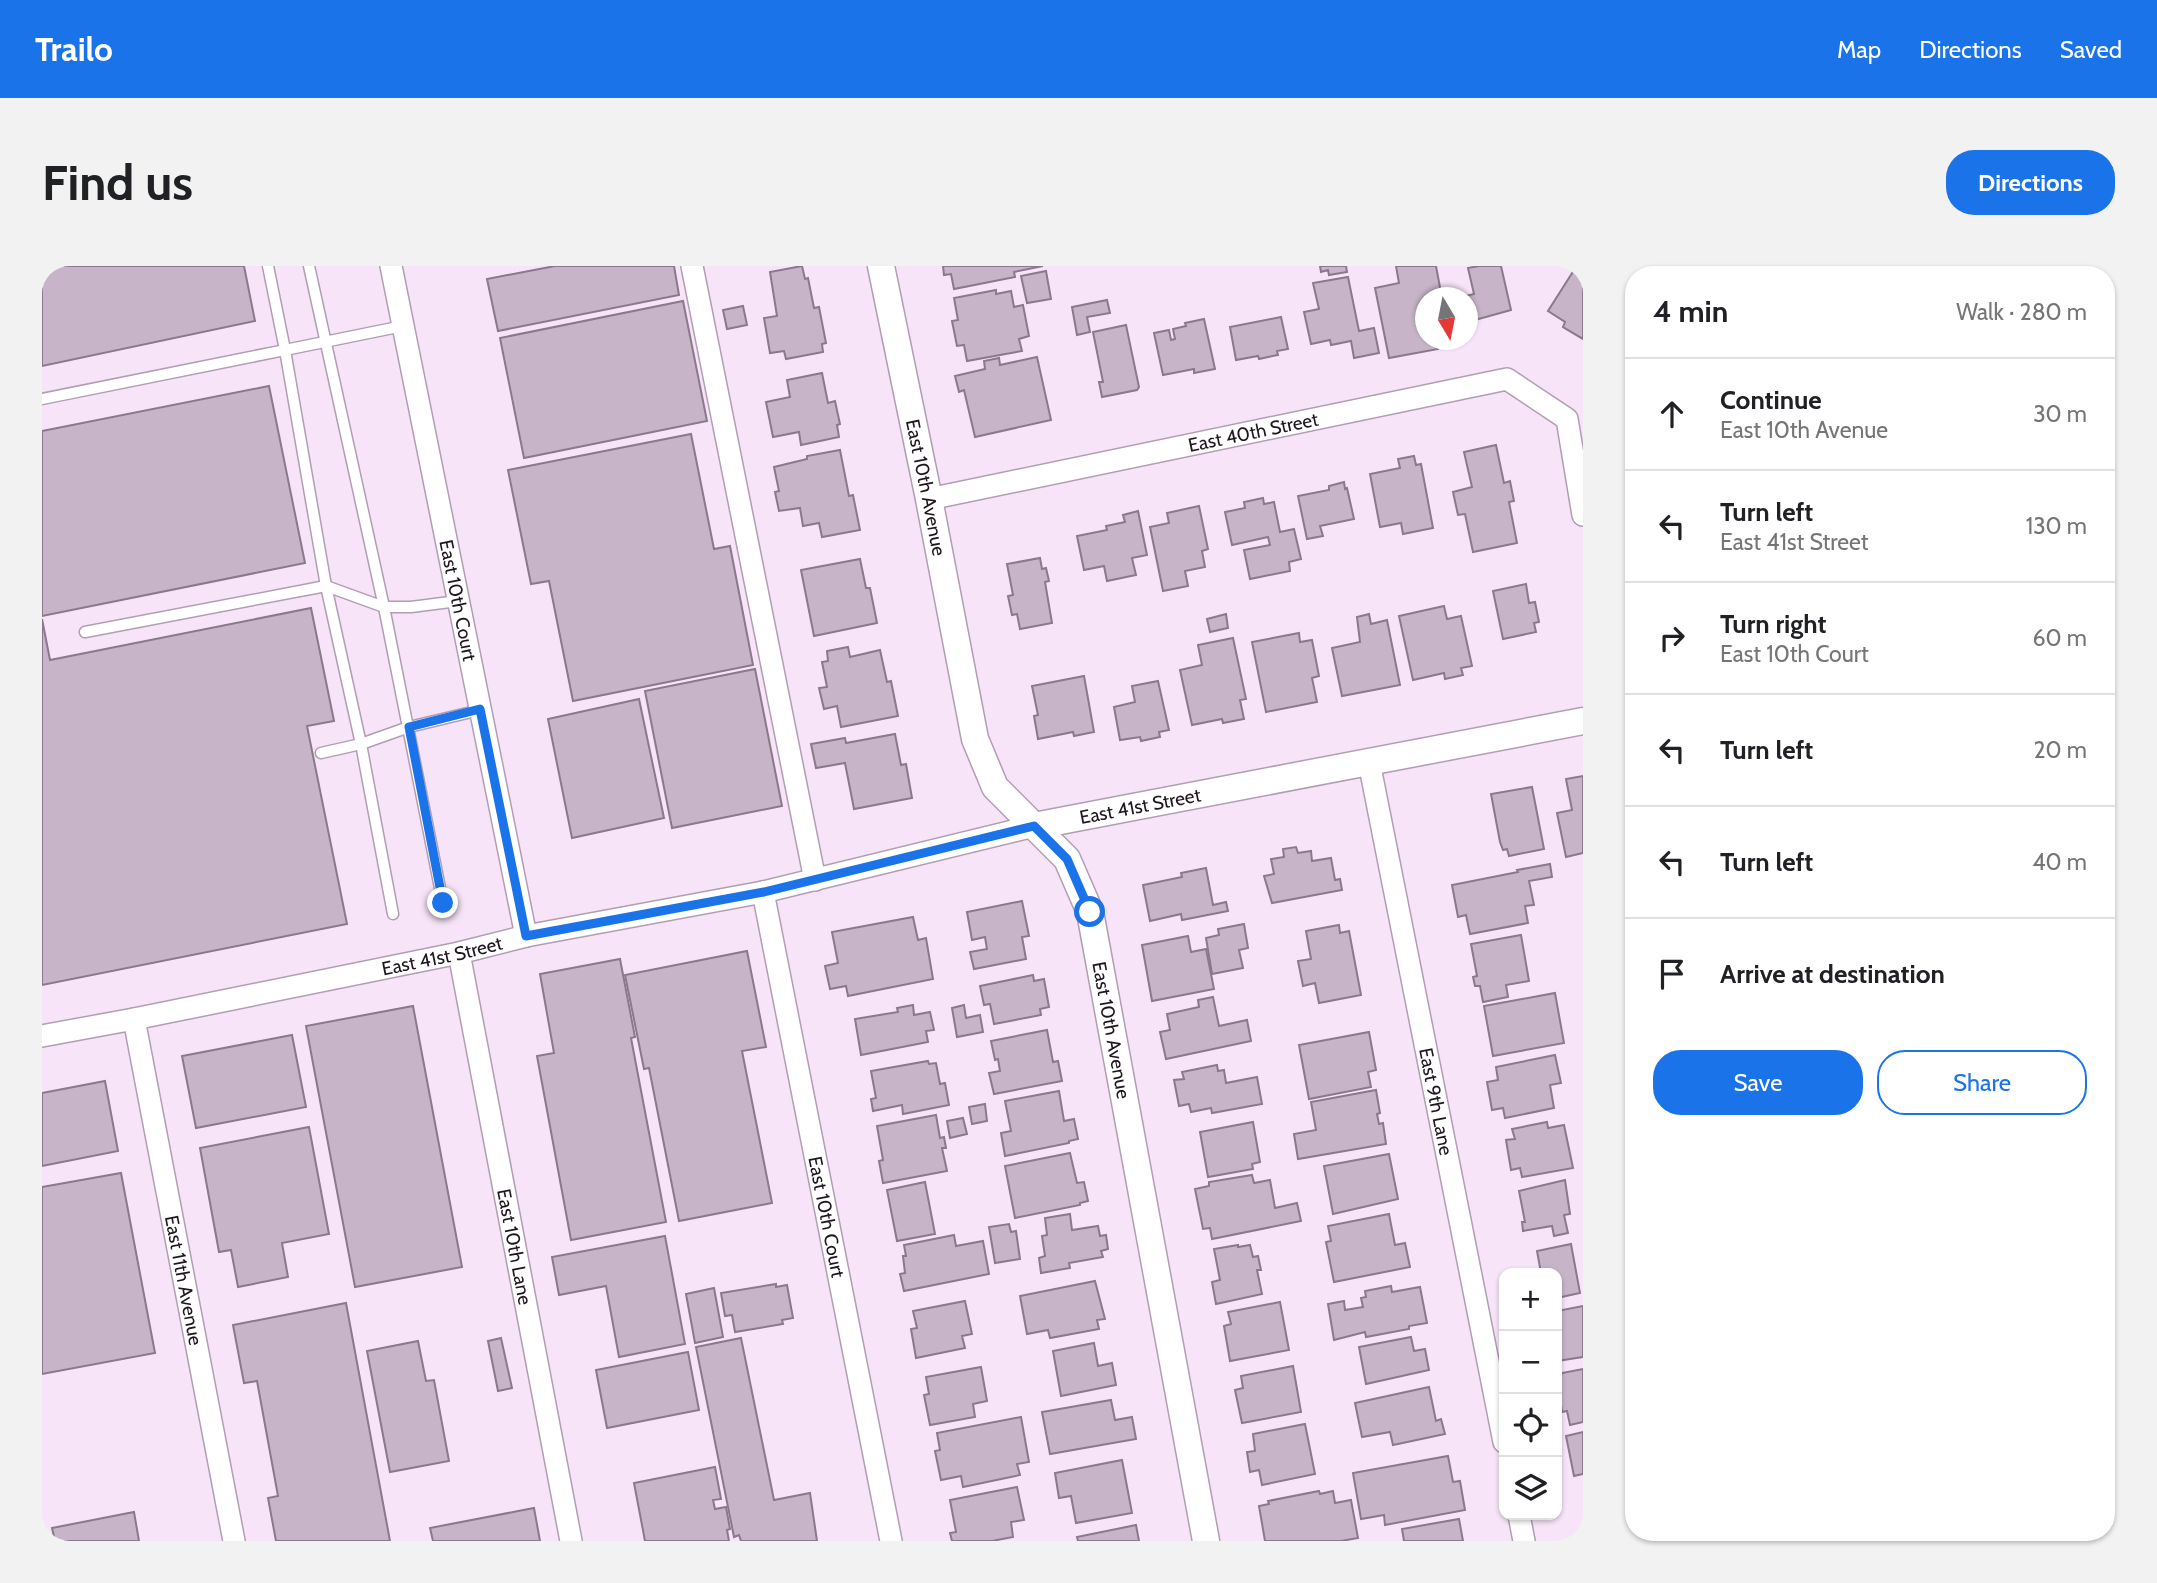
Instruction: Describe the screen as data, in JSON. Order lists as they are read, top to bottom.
{
  "streets": {
    "street": [
      "East 40th Street",
      "East 10th Avenue",
      "East 10th Court",
      "East 41st Street",
      "East 9th Lane",
      "East 10th Lane",
      "East 11th Avenue"
    ]
  },
  "crossings": [
    ["East 40th Street", "East 10th Avenue"],
    ["East 10th Avenue", "East 41st Street"],
    ["East 10th Court", "East 41st Street"],
    ["East 41st Street", "East 9th Lane"],
    ["East 41st Street", "East 10th Lane"],
    ["East 41st Street", "East 11th Avenue"]
  ],
  "north": "bottom",
  "page": {
    "header": "Trailo",
    "nav": ["Map", "Directions", "Saved"],
    "buttons": [
      "Directions",
      ["Save", "Share"]
    ],
    "title": "Find us",
    "heading": ["4 min", "Walk · 280 m"],
    "list": [
      ["Continue", "East 10th Avenue", "30 m"],
      ["Turn left", "East 41st Street", "130 m"],
      ["Turn right", "East 10th Court", "60 m"],
      ["Turn left", "20 m"],
      ["Turn left", "40 m"],
      "Arrive at destination"
    ],
    "map_buttons": ["+", "−"]
  }
}
